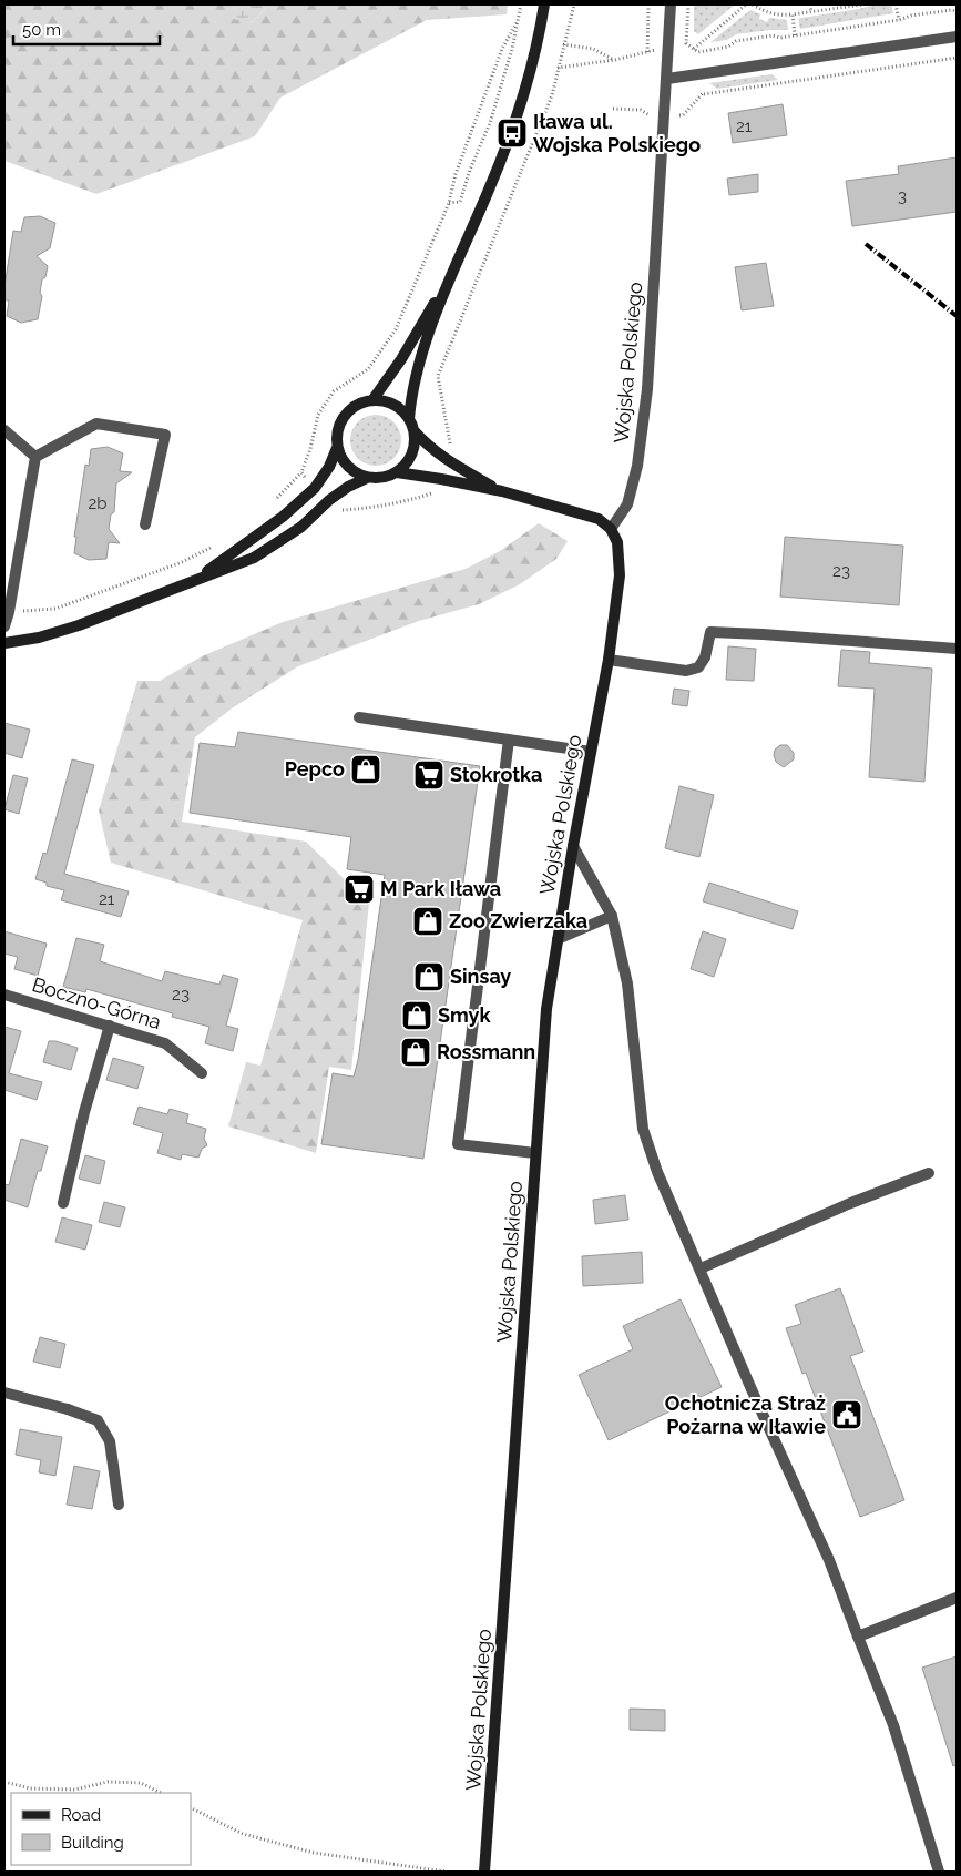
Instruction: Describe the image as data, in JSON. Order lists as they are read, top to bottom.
{
  "streets": {
    "street": ["Wojska Polskiego", "Boczno-Górna"]
  },
  "places": {
    "bus stop": ["Iława ul. Wojska Polskiego"],
    "shop": [
      "Pepco",
      "Zoo Zwierzaka",
      "Sinsay",
      "Smyk",
      "Rossmann"
    ],
    "supermarket": ["Stokrotka", "M Park Iława"],
    "public building": ["Ochotnicza Straż Pożarna w Iławie"]
  },
  "house_numbers": [
    "21",
    "3",
    "2b",
    "23",
    "21",
    "23"
  ],
  "legend": ["Road", "Building"],
  "scale_bar": "50 m"
}
